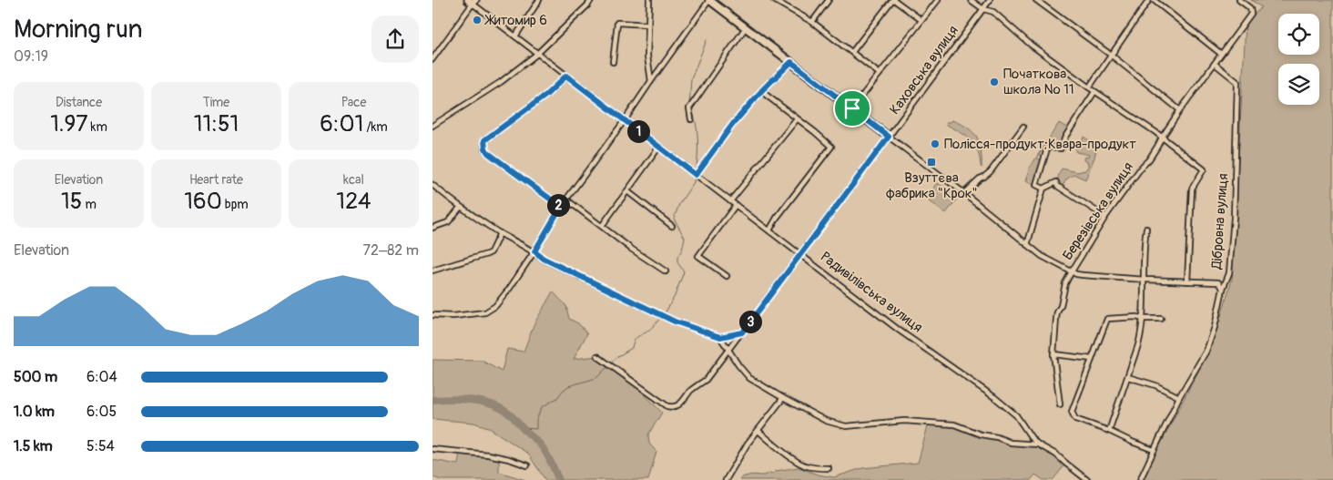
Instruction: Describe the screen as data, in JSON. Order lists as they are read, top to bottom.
{
  "streets": {
    "street": [
      "Каховська вулиця",
      "Березівська вулиця",
      "Дібровна вулиця",
      "Радивілівська вулиця"
    ]
  },
  "crossings": [
    ["Каховська вулиця", "Радивілівська вулиця"],
    ["Березівська вулиця", "Дібровна вулиця"]
  ],
  "places": {
    "other": ["Житомир 6", "Початкова школа № 11", "Полісся-продукт;Квара-продукт"],
    "transit": ["Взуттєва фабрика \"Крок\""]
  },
  "page": {
    "heading": ["Morning run", "09:19"],
    "stats": [
      ["Distance", "1.97 km"],
      ["Time", "11:51"],
      ["Pace", "6:01 /km"],
      ["Elevation", "15 m"],
      ["Heart rate", "160 bpm"],
      ["kcal", "124"]
    ],
    "pins": ["1", "2", "3"],
    "chart": ["Elevation", "72–82 m"],
    "list": [
      {
        "name": "500 m",
        "note": "6:04"
      },
      {
        "name": "1.0 km",
        "note": "6:05"
      },
      {
        "name": "1.5 km",
        "note": "5:54"
      }
    ]
  }
}
